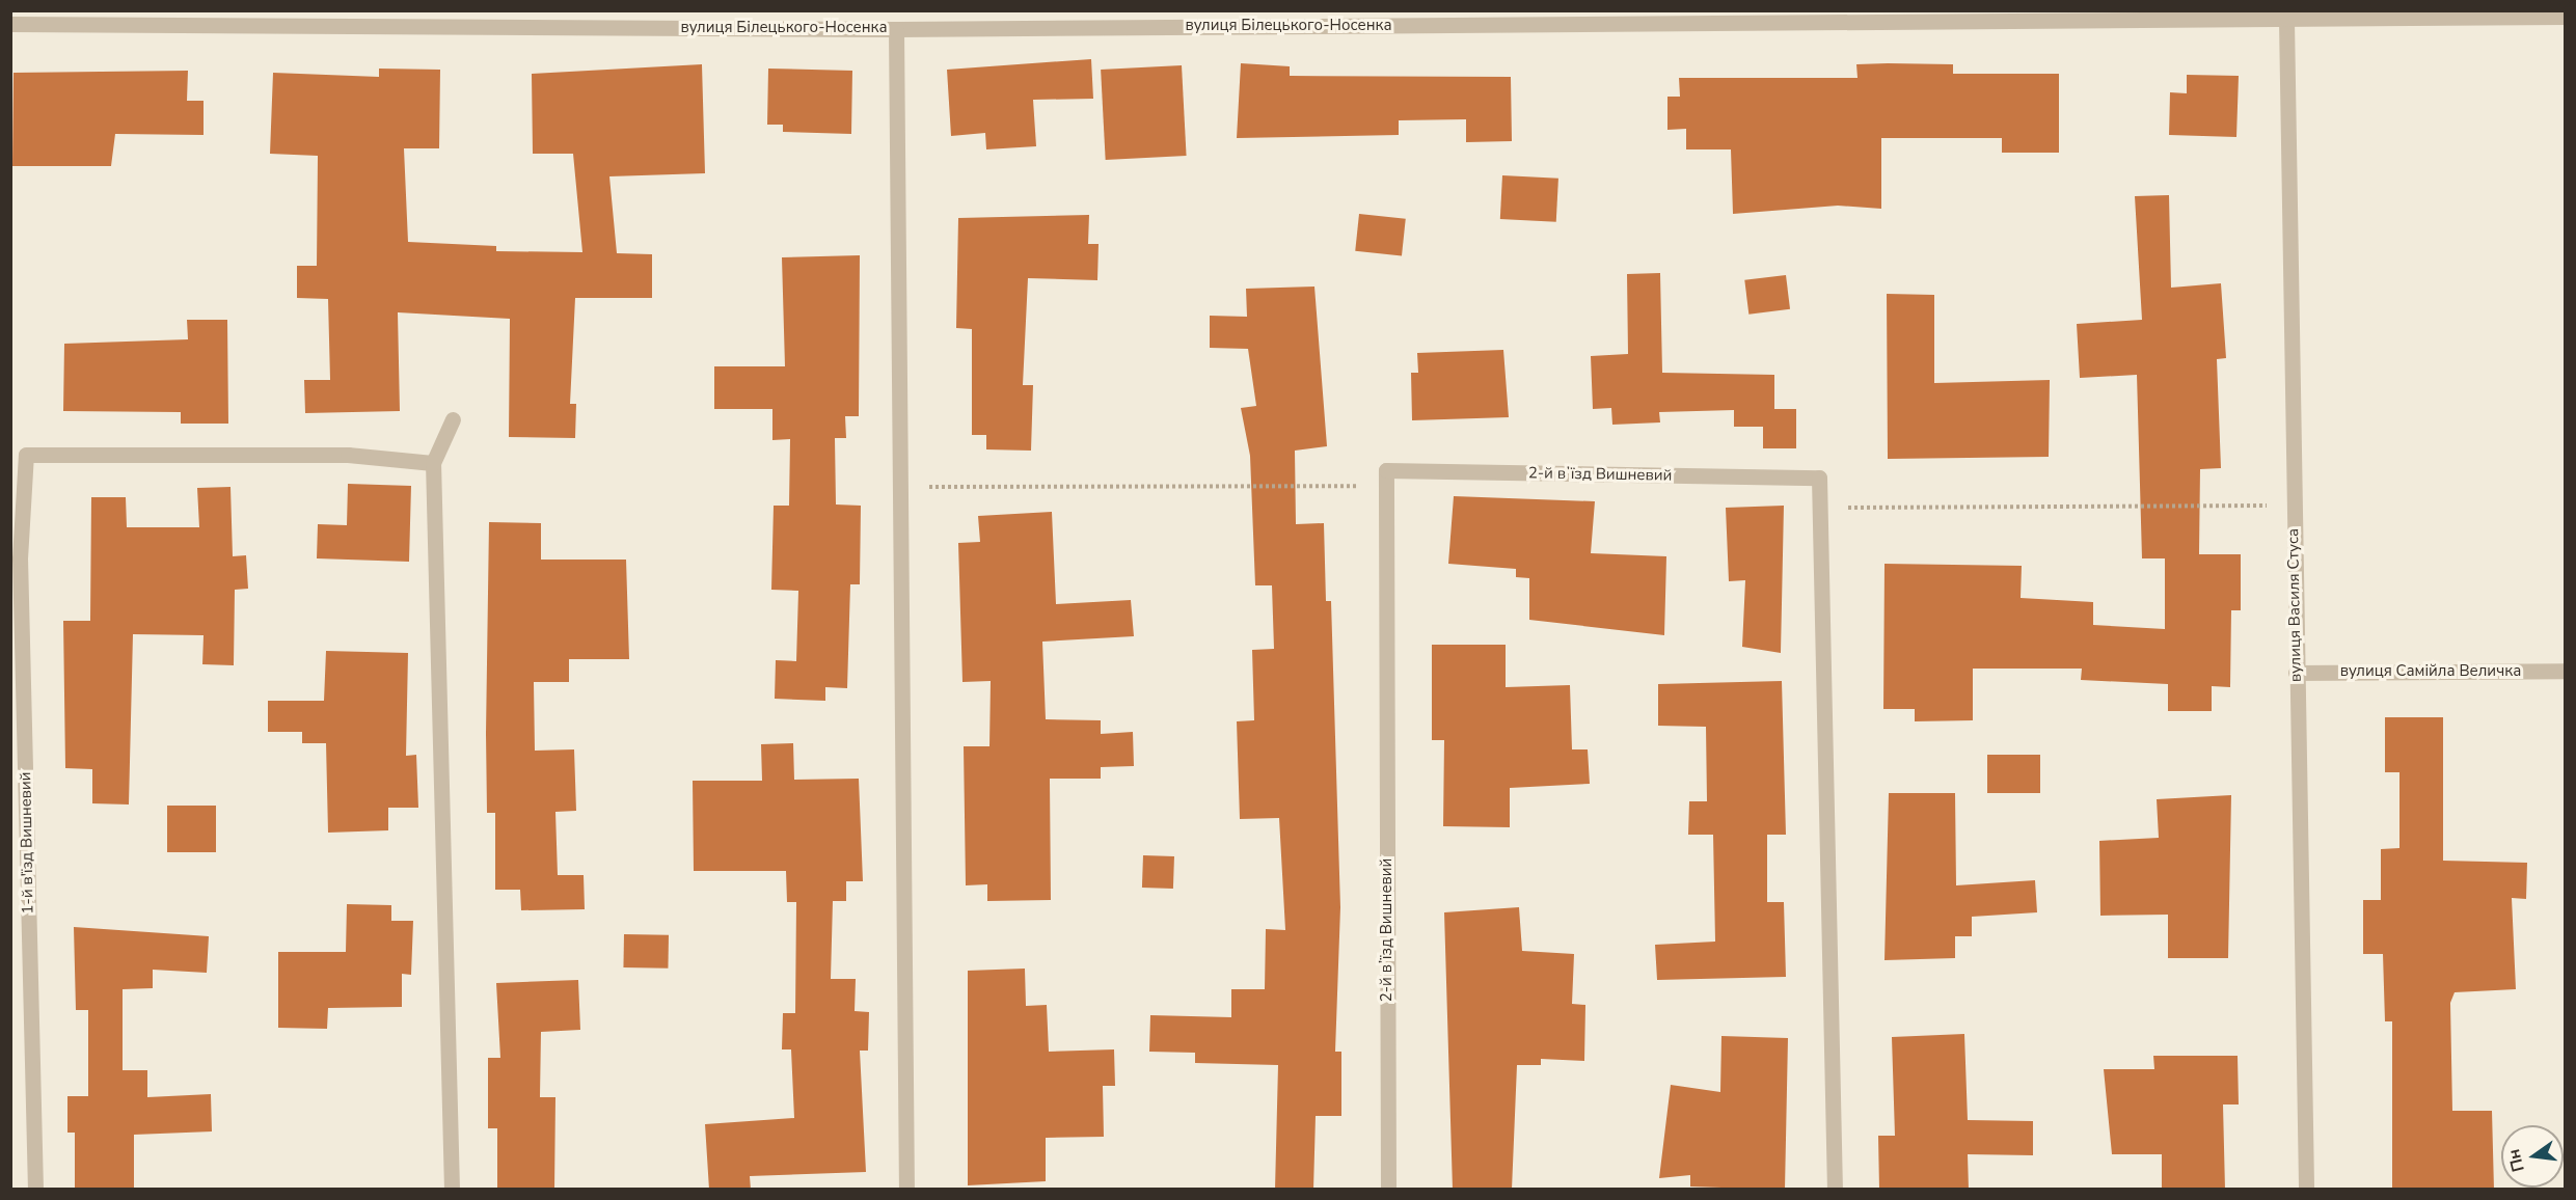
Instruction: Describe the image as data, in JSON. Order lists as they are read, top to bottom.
{
  "streets": {
    "street": [
      "вулиця Білецького-Носенка",
      "2-й вʼїзд Вишневий",
      "вулиця Василя Стуса",
      "вулиця Самійла Величка",
      "1-й в'їзд Вишневий"
    ]
  },
  "crossings": [
    ["вулиця Білецького-Носенка", "вулиця Василя Стуса"],
    ["вулиця Василя Стуса", "вулиця Самійла Величка"]
  ],
  "north": "left"
}
